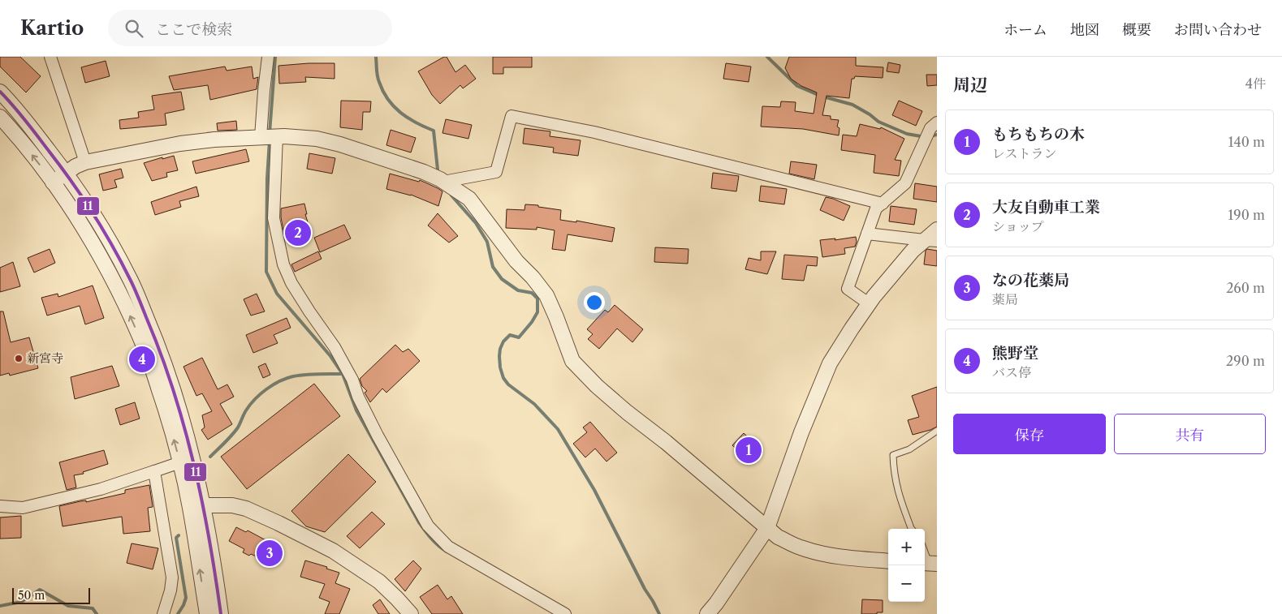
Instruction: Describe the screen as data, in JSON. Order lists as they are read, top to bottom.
{
  "places": ["新宮寺"],
  "lines": ["transit line 11"],
  "scale_bar": "50 m",
  "page": {
    "header": "Kartio",
    "search": "ここで検索",
    "nav": [
      "ホーム",
      "地図",
      "概要",
      "お問い合わせ"
    ],
    "heading": ["周辺", "4件"],
    "list": [
      {
        "mark": "1",
        "name": "もちもちの木",
        "note": "レストラン",
        "value": "140 m"
      },
      {
        "mark": "2",
        "name": "大友自動車工業",
        "note": "ショップ",
        "value": "190 m"
      },
      {
        "mark": "3",
        "name": "なの花薬局",
        "note": "薬局",
        "value": "260 m"
      },
      {
        "mark": "4",
        "name": "熊野堂",
        "note": "バス停",
        "value": "290 m"
      }
    ],
    "pins": [
      "2",
      "4",
      "1",
      "3"
    ],
    "buttons": ["保存", "共有"],
    "map_buttons": ["+", "−"],
    "scale": "50 m"
  }
}
